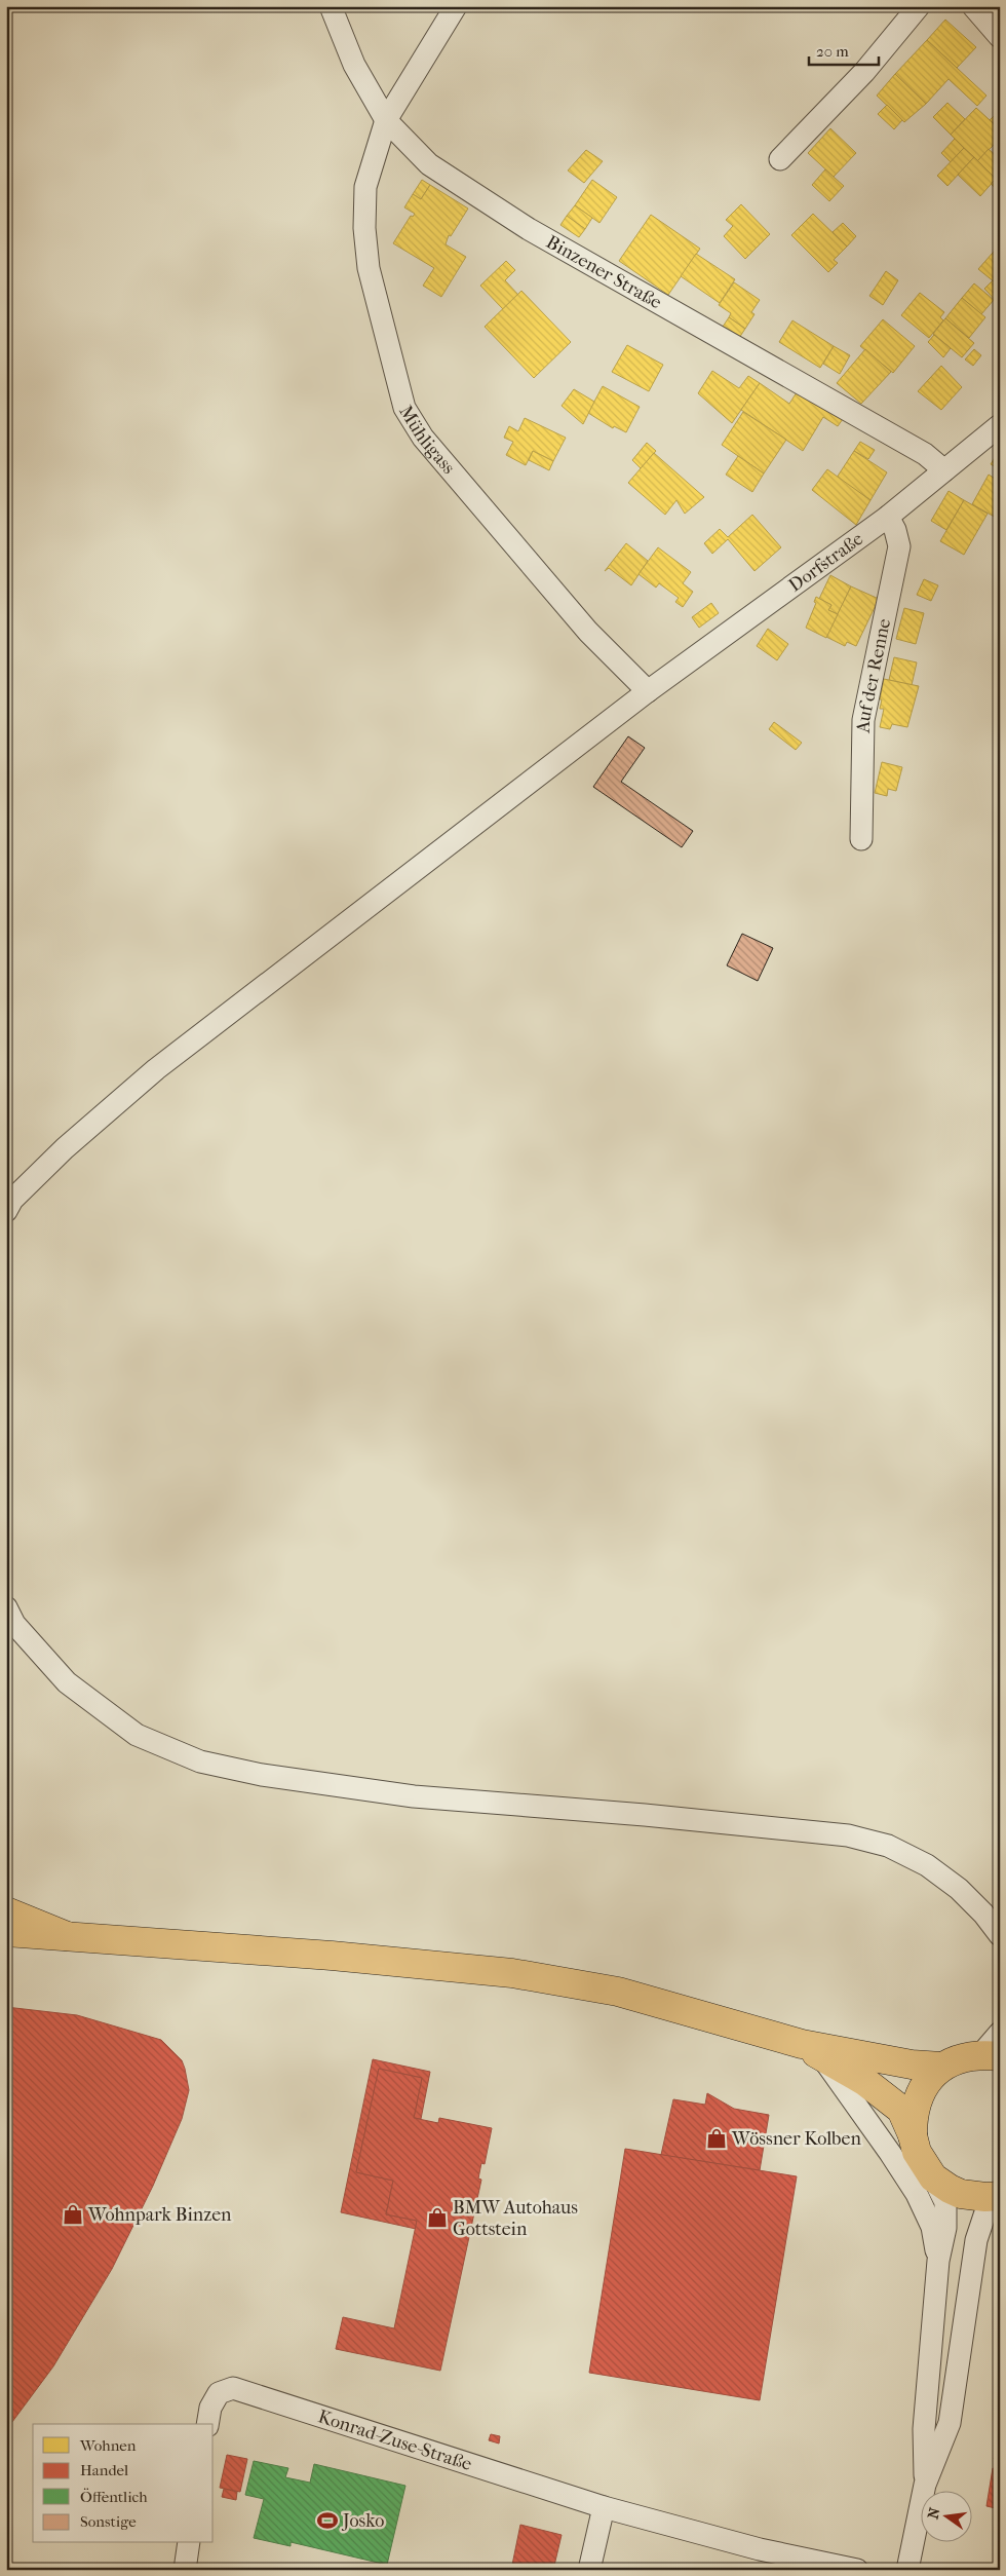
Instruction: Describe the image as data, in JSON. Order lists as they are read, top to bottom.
{
  "streets": {
    "street": [
      "Binzener Straße",
      "Mühligass",
      "Dorfstraße",
      "Auf der Renne",
      "Konrad-Zuse-Straße"
    ]
  },
  "crossings": [
    ["Binzener Straße", "Mühligass"],
    ["Binzener Straße", "Dorfstraße"],
    ["Mühligass", "Dorfstraße"],
    ["Dorfstraße", "Auf der Renne"]
  ],
  "places": {
    "shop": ["Wössner Kolben", "Wohnpark Binzen", "BMW Autohaus Gottstein"],
    "sports": ["Josko"]
  },
  "legend": [
    "Wohnen",
    "Handel",
    "Öffentlich",
    "Sonstige"
  ],
  "scale_bar": "20 m",
  "north": "left"
}
